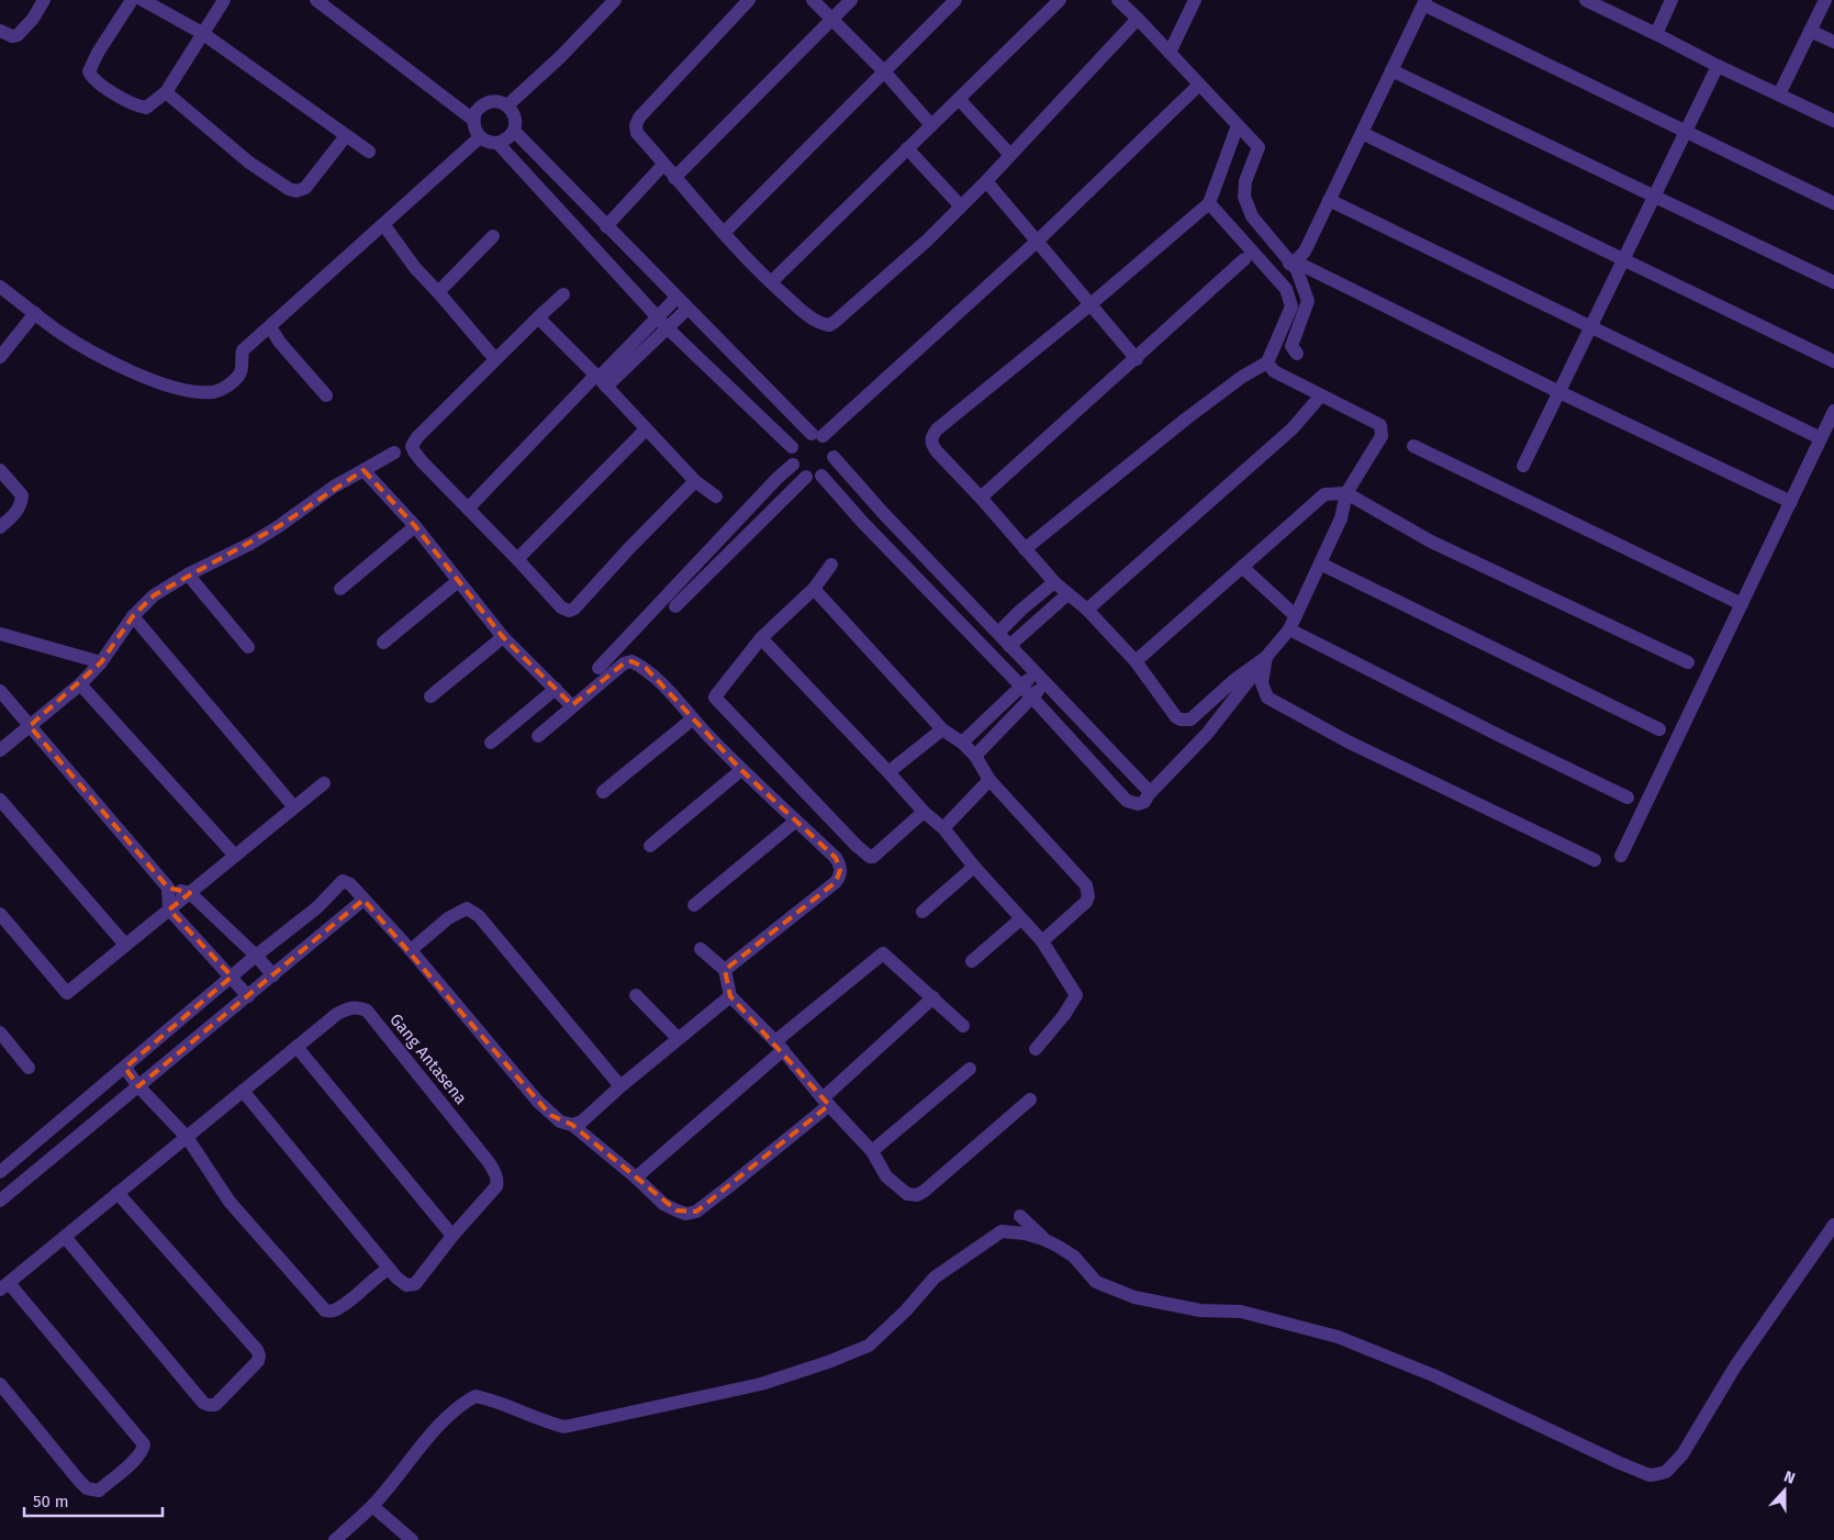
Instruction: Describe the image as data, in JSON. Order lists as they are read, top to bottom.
{
  "streets": {
    "street": ["Gang Antasena"]
  },
  "scale_bar": "50 m",
  "north": "top"
}
